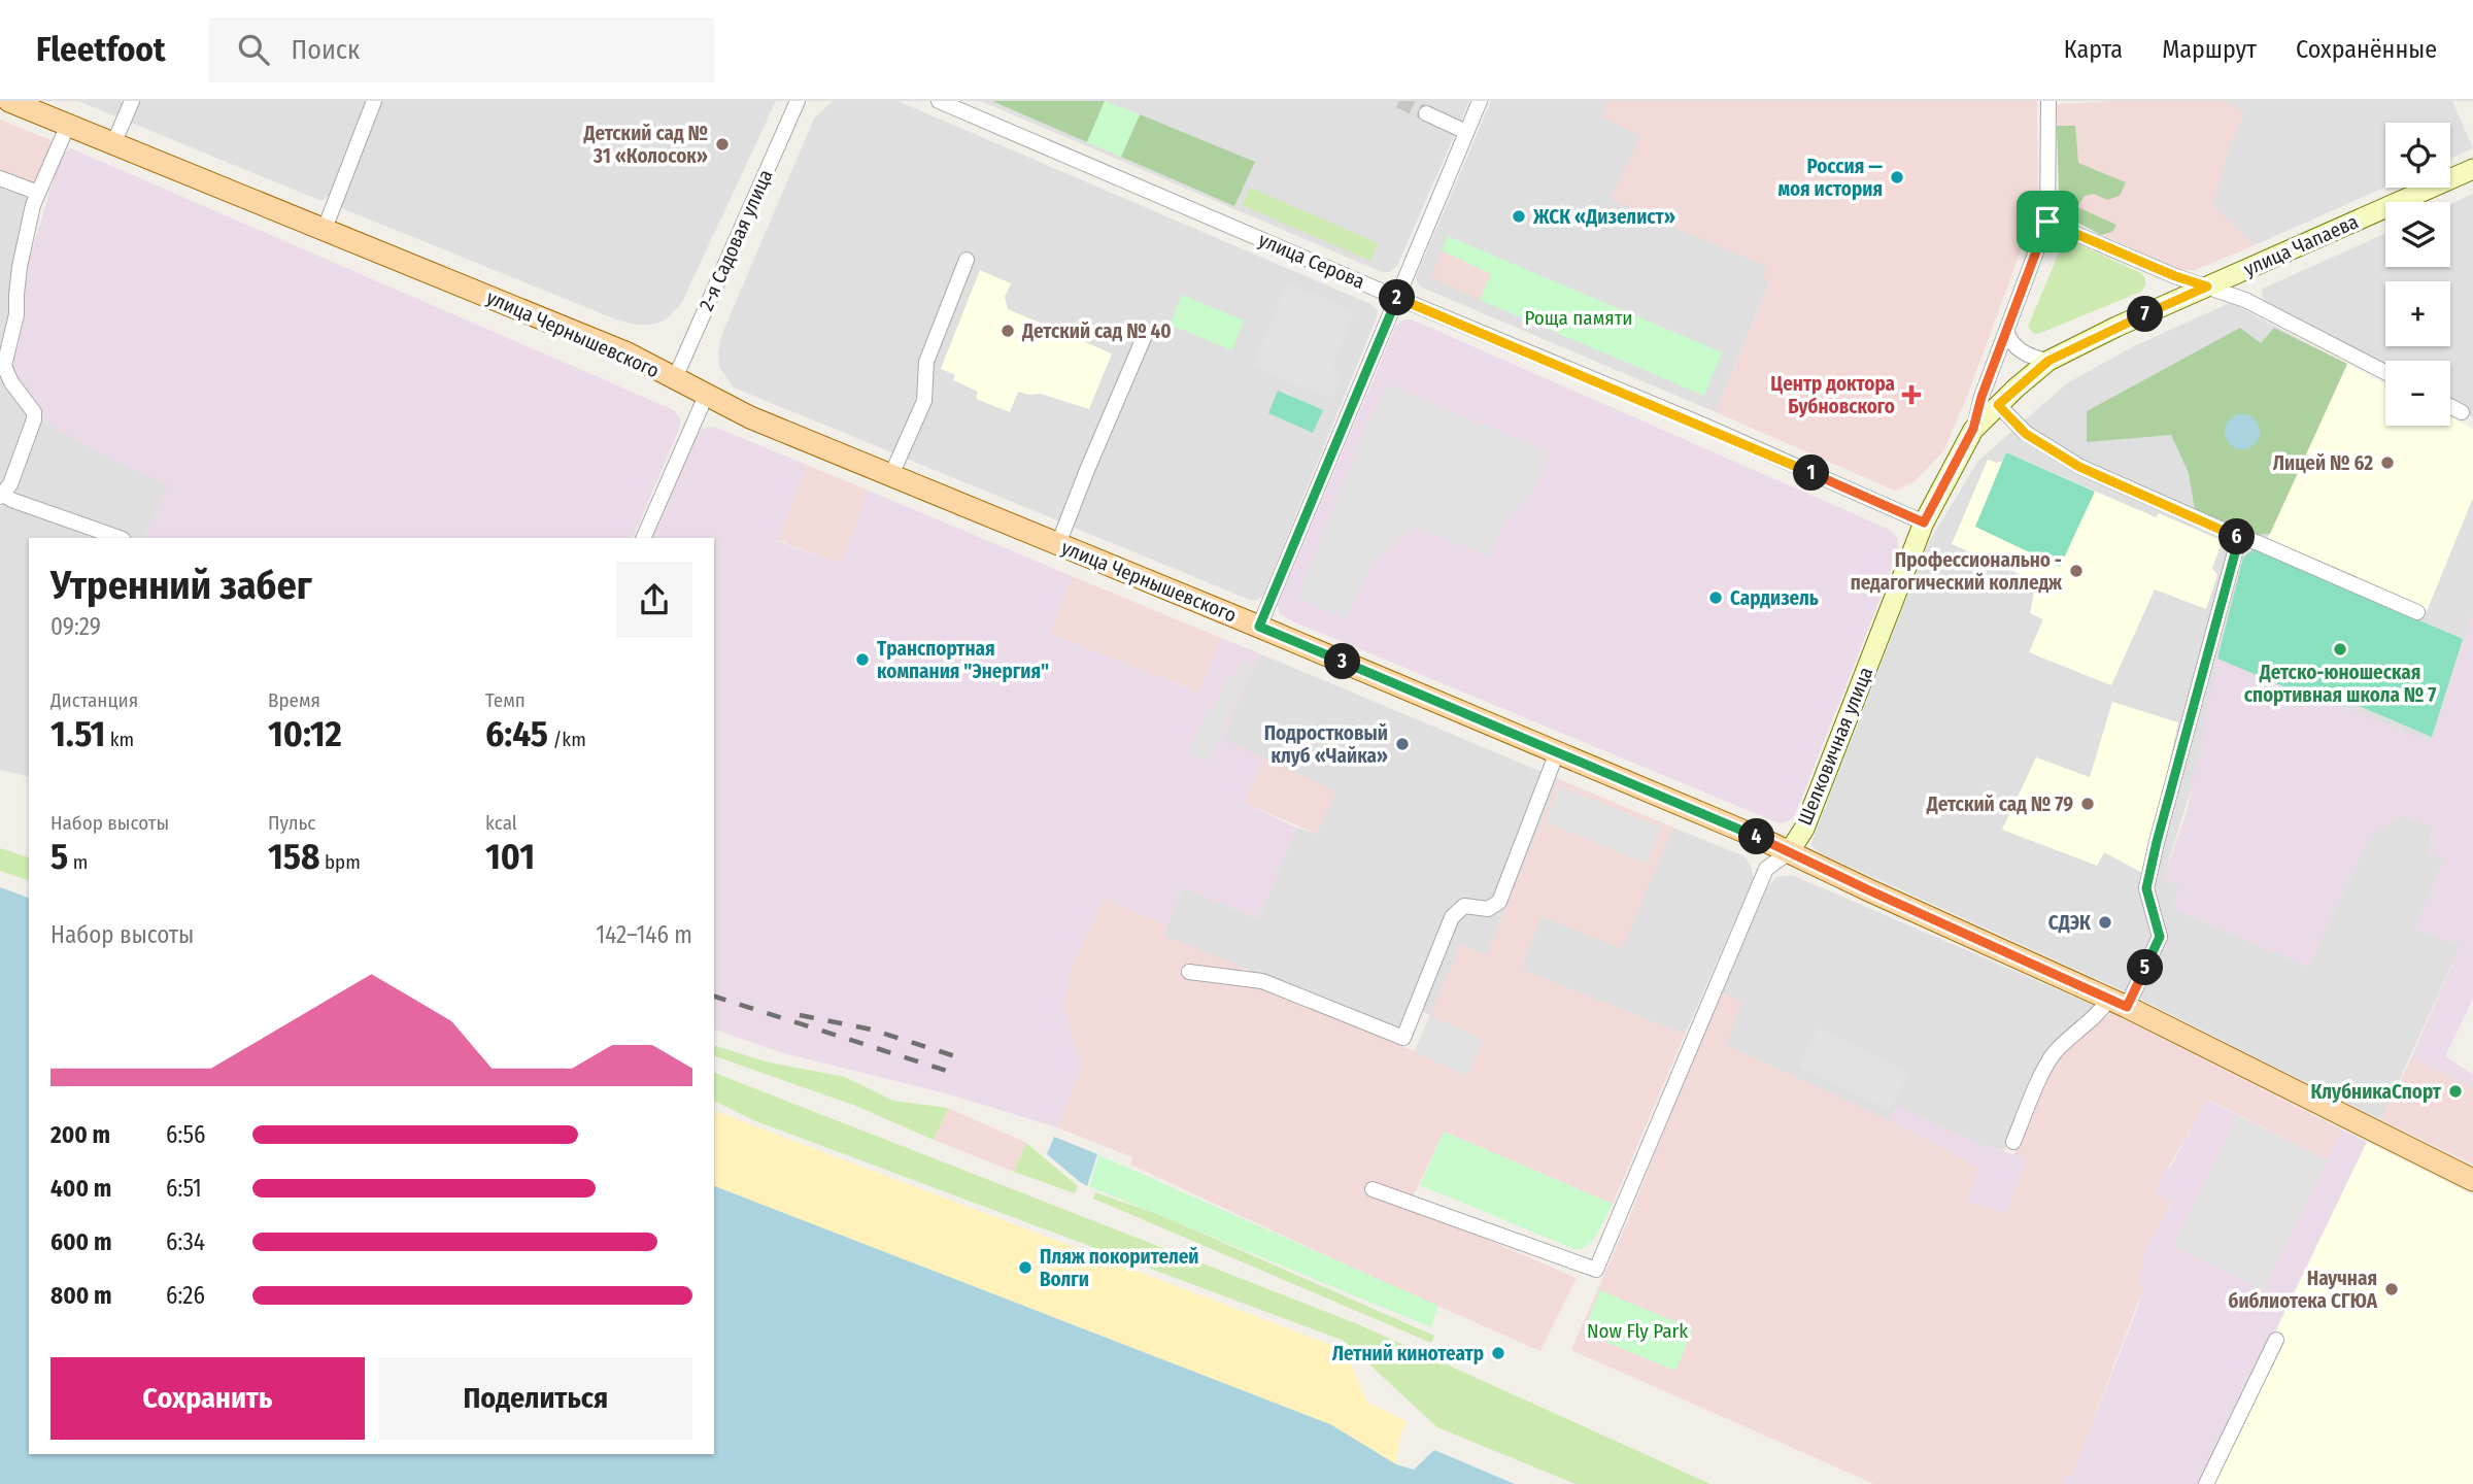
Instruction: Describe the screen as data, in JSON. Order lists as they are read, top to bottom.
{
  "streets": {
    "main road": ["улица Чернышевского"],
    "street": [
      "2-я Садовая улица",
      "улица Чапаева",
      "улица Серова",
      "Шелковичная улица"
    ]
  },
  "crossings": [
    ["2-я Садовая улица", "улица Чернышевского"],
    ["улица Чапаева", "Шелковичная улица"],
    ["улица Серова", "Шелковичная улица"],
    ["улица Чернышевского", "Шелковичная улица"]
  ],
  "parks": ["Роща памяти", "Now Fly Park"],
  "places": {
    "other": [
      "Детский сад № 31 «Колосок»",
      "Россия — моя история",
      "ЖСК «Дизелист»",
      "Детский сад № 40",
      "Лицей № 62",
      "Профессионально - педагогический колледж",
      "Сардизель",
      "Детско-юношеская спортивная школа № 7",
      "Транспортная компания \"Энергия\"",
      "Подростковый клуб «Чайка»",
      "Детский сад № 79",
      "СДЭК",
      "КлубникаСпорт",
      "Пляж покорителей Волги",
      "Научная библиотека СГЮА",
      "Летний кинотеатр"
    ],
    "health": ["Центр доктора Бубновского"]
  },
  "page": {
    "header": "Fleetfoot",
    "search": "Поиск",
    "nav": ["Карта", "Маршрут", "Сохранённые"],
    "map_buttons": ["+", "−"],
    "pins": [
      "2",
      "7",
      "1",
      "6",
      "3",
      "4",
      "5"
    ],
    "heading": ["Утренний забег", "09:29"],
    "stats": [
      ["Дистанция", "1.51 km"],
      ["Время", "10:12"],
      ["Темп", "6:45 /km"],
      ["Набор высоты", "5 m"],
      ["Пульс", "158 bpm"],
      ["kcal", "101"]
    ],
    "chart": ["Набор высоты", "142–146 m"],
    "list": [
      {
        "name": "200 m",
        "note": "6:56"
      },
      {
        "name": "400 m",
        "note": "6:51"
      },
      {
        "name": "600 m",
        "note": "6:34"
      },
      {
        "name": "800 m",
        "note": "6:26"
      }
    ],
    "buttons": ["Сохранить", "Поделиться"]
  }
}
